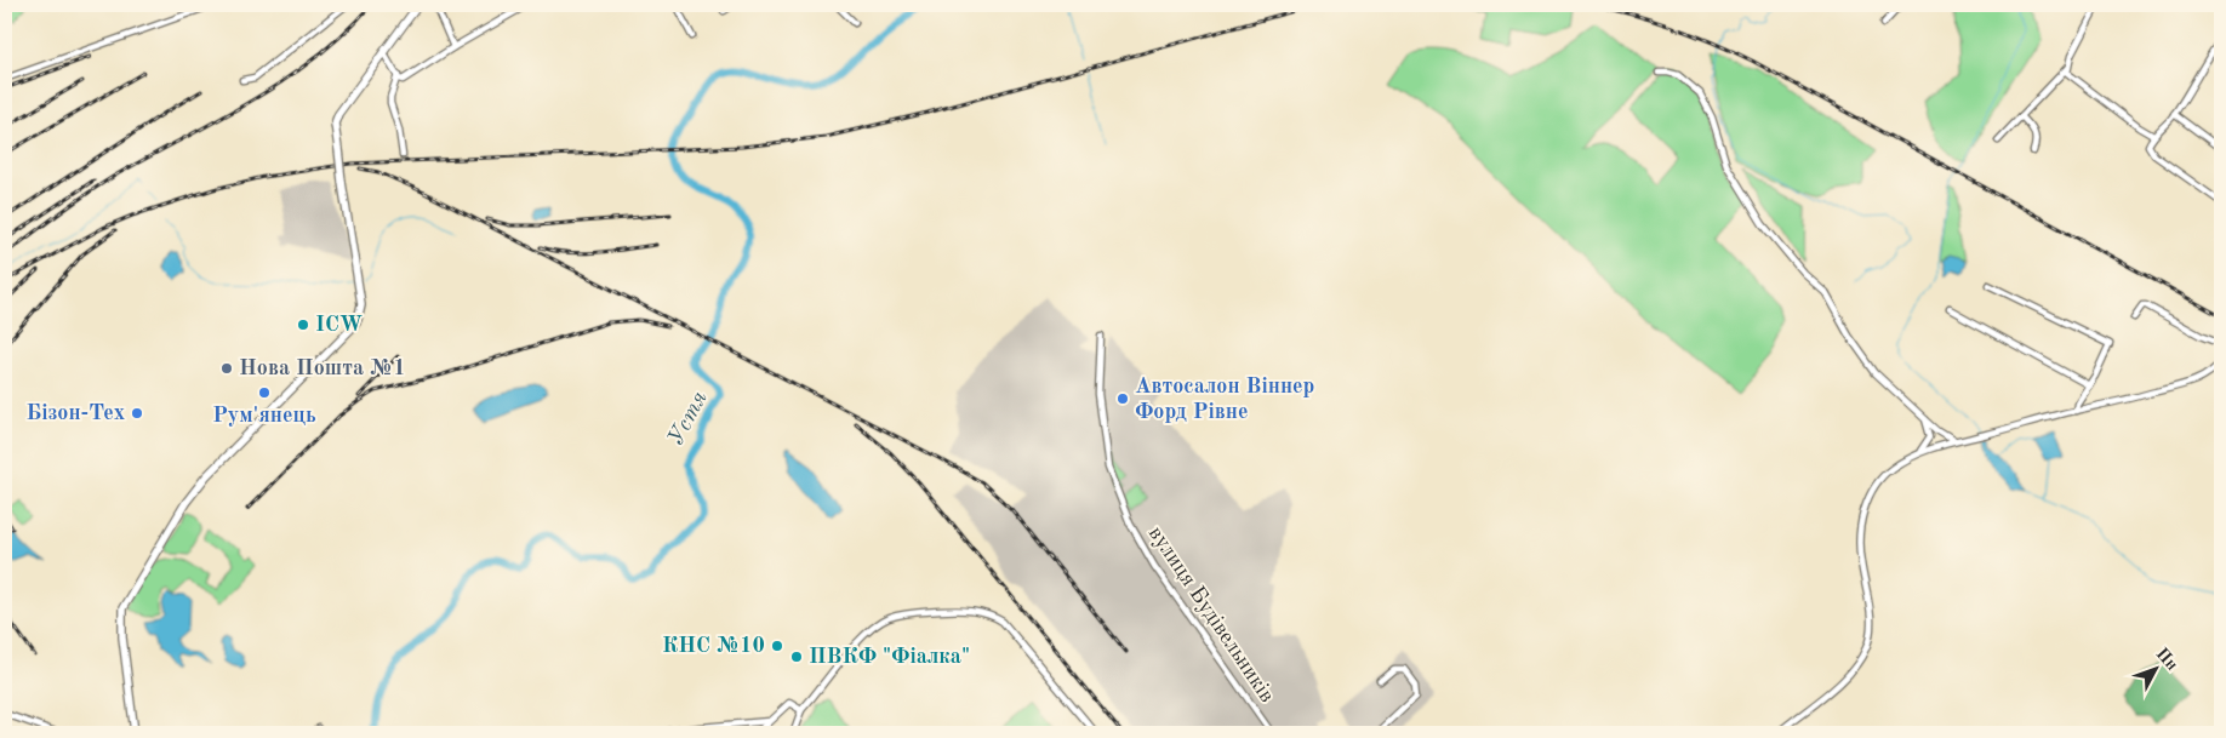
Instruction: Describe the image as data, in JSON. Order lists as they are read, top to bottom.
{
  "streets": {
    "street": ["вулиця Будівельників"]
  },
  "water": ["Устя"],
  "places": [
    "ICW",
    "Нова Пошта №1",
    "Рум'янець",
    "Автосалон Віннер Форд Рівне",
    "Бізон-Тех",
    "КНС №10",
    "ПВКФ \"Фіалка\""
  ],
  "north": "top right"
}
